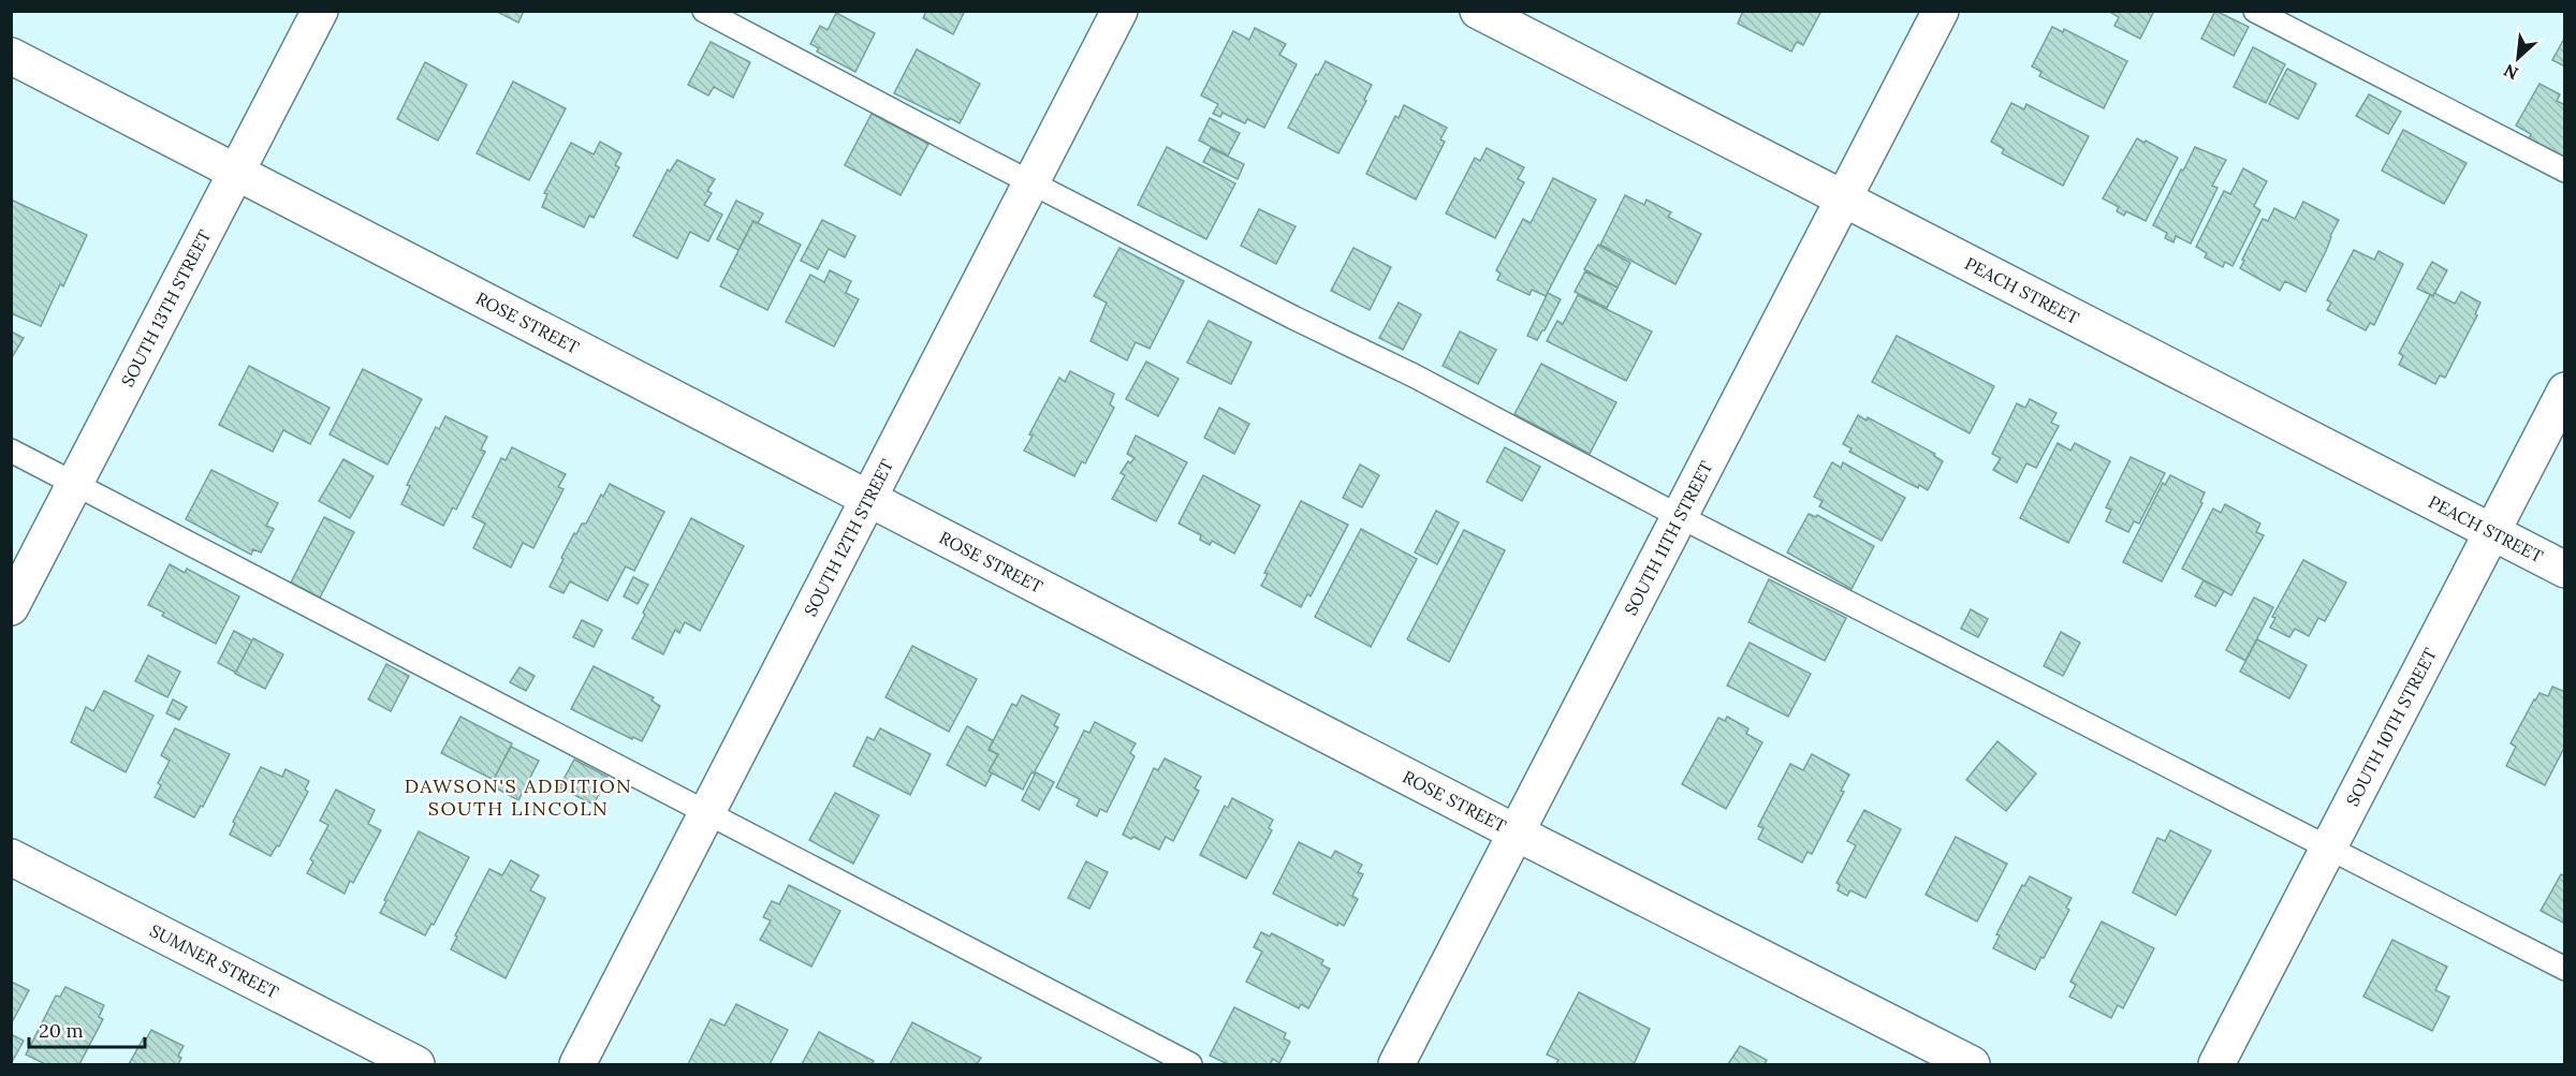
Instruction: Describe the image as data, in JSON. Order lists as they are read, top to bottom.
{
  "streets": {
    "street": [
      "PEACH STREET",
      "SOUTH 13TH STREET",
      "ROSE STREET",
      "SOUTH 11TH STREET",
      "SOUTH 12TH STREET",
      "SOUTH 10TH STREET",
      "SUMNER STREET"
    ]
  },
  "crossings": [
    ["PEACH STREET", "SOUTH 11TH STREET"],
    ["PEACH STREET", "SOUTH 10TH STREET"],
    ["SOUTH 13TH STREET", "ROSE STREET"],
    ["ROSE STREET", "SOUTH 11TH STREET"],
    ["ROSE STREET", "SOUTH 12TH STREET"]
  ],
  "districts": ["DAWSON'S ADDITION SOUTH LINCOLN"],
  "scale_bar": "20 m",
  "north": "bottom left"
}
